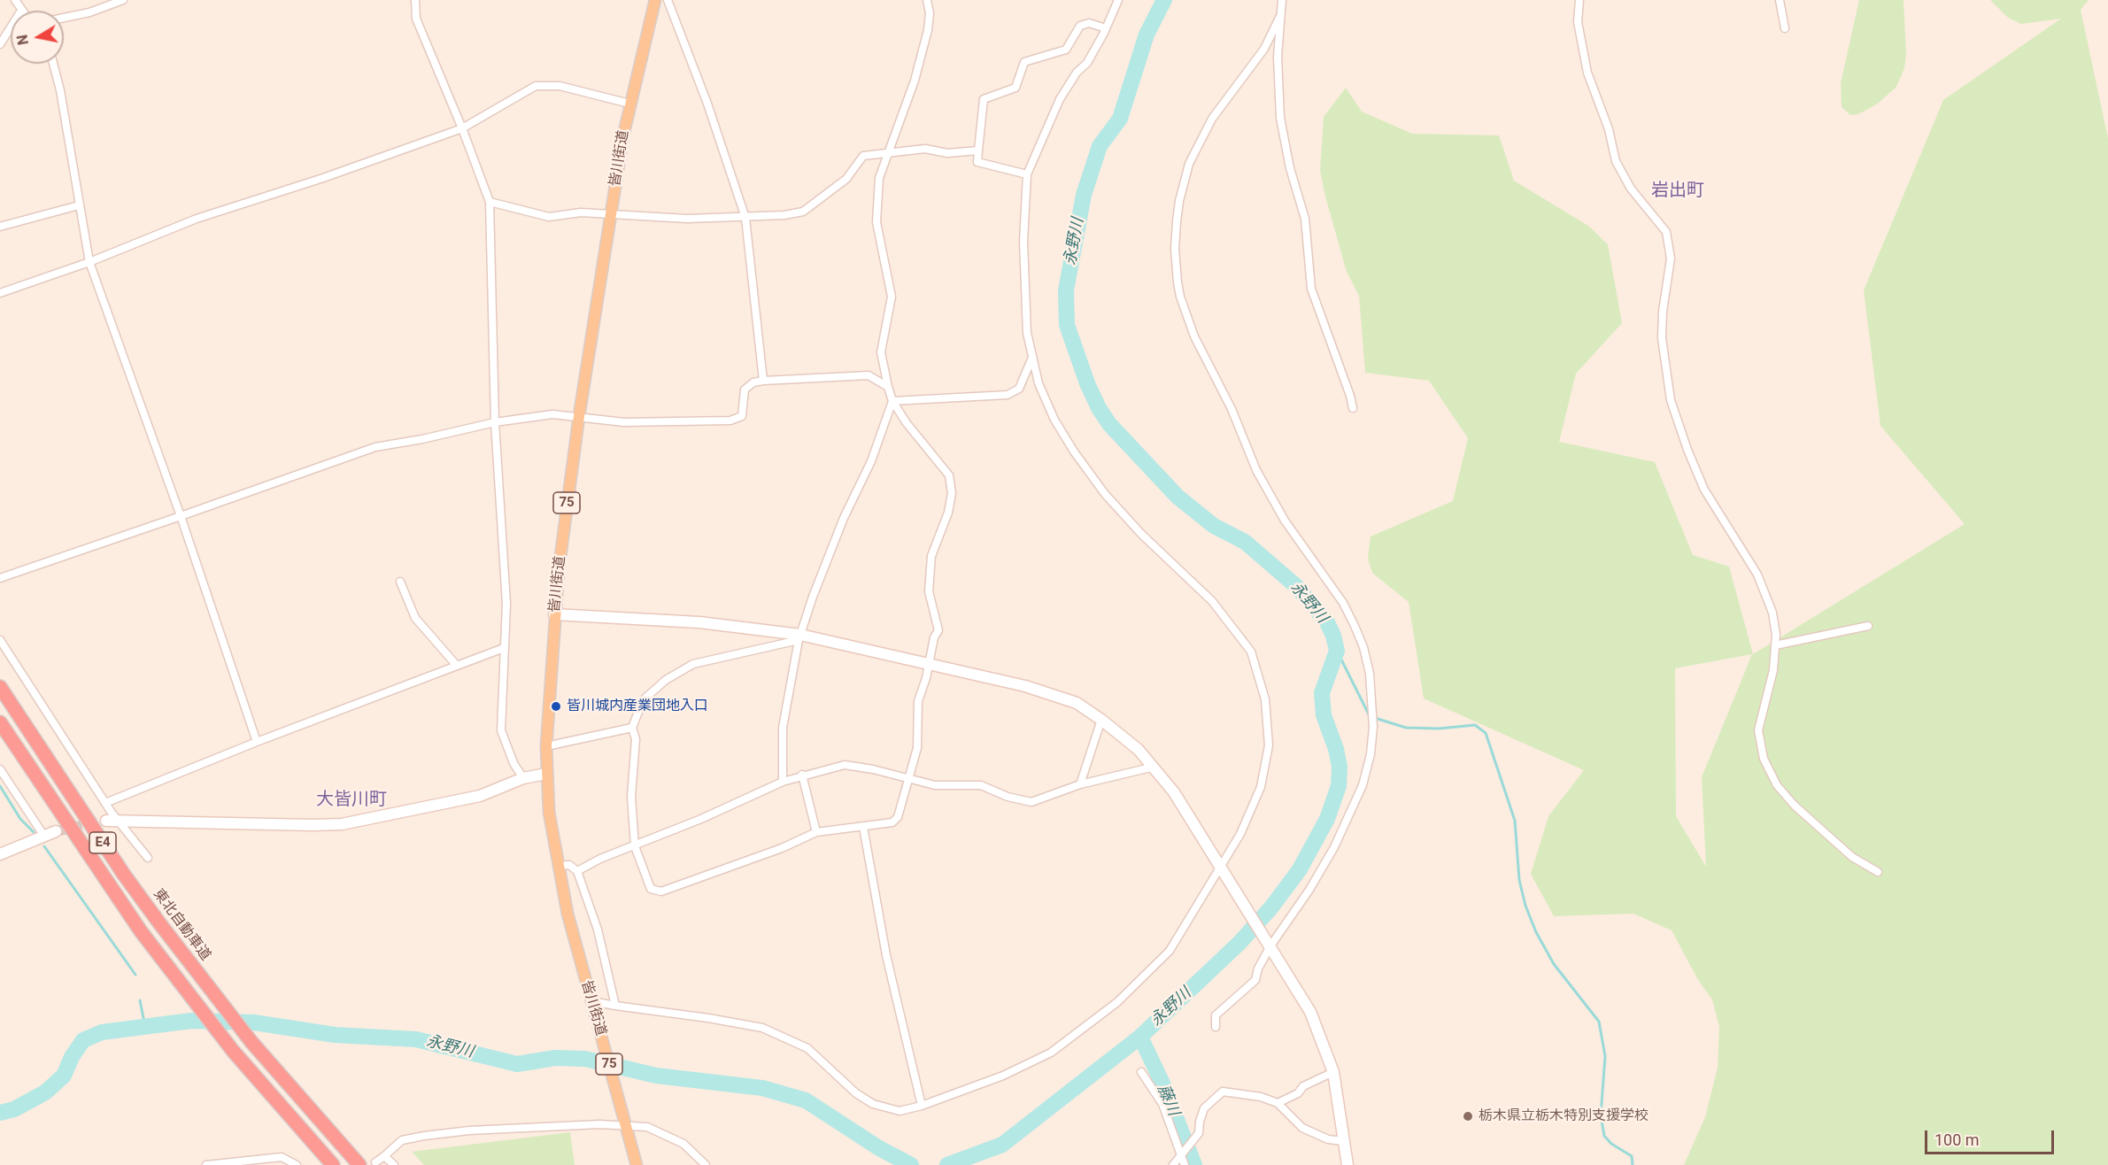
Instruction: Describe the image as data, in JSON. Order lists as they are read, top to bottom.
{
  "streets": {
    "highway": ["E4", "東北自動車道"],
    "main road": ["皆川街道", "75"]
  },
  "districts": ["岩出町", "大皆川町"],
  "water": ["永野川", "藤川"],
  "places": ["皆川城内産業団地入口", "栃木県立栃木特別支援学校"],
  "scale_bar": "100 m",
  "north": "left"
}
